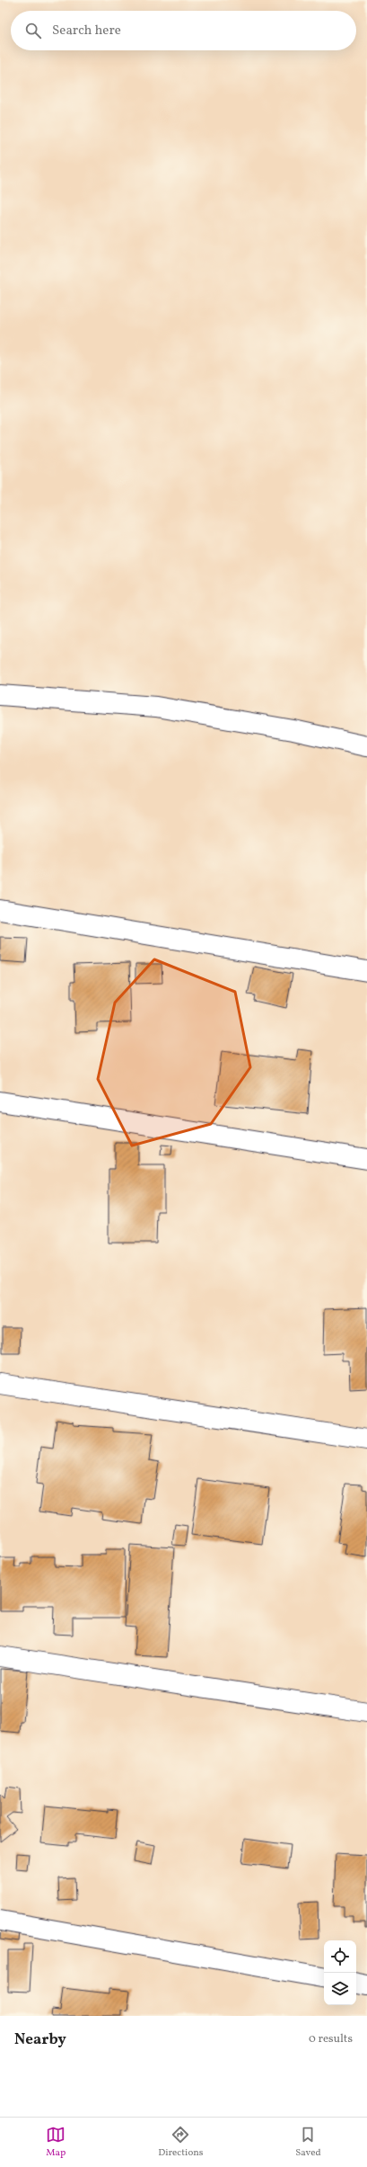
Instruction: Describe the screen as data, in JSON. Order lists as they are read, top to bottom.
{
  "page": {
    "search": "Search here",
    "heading": ["Nearby", "0 results"],
    "nav": ["Map", "Directions", "Saved"]
  }
}
